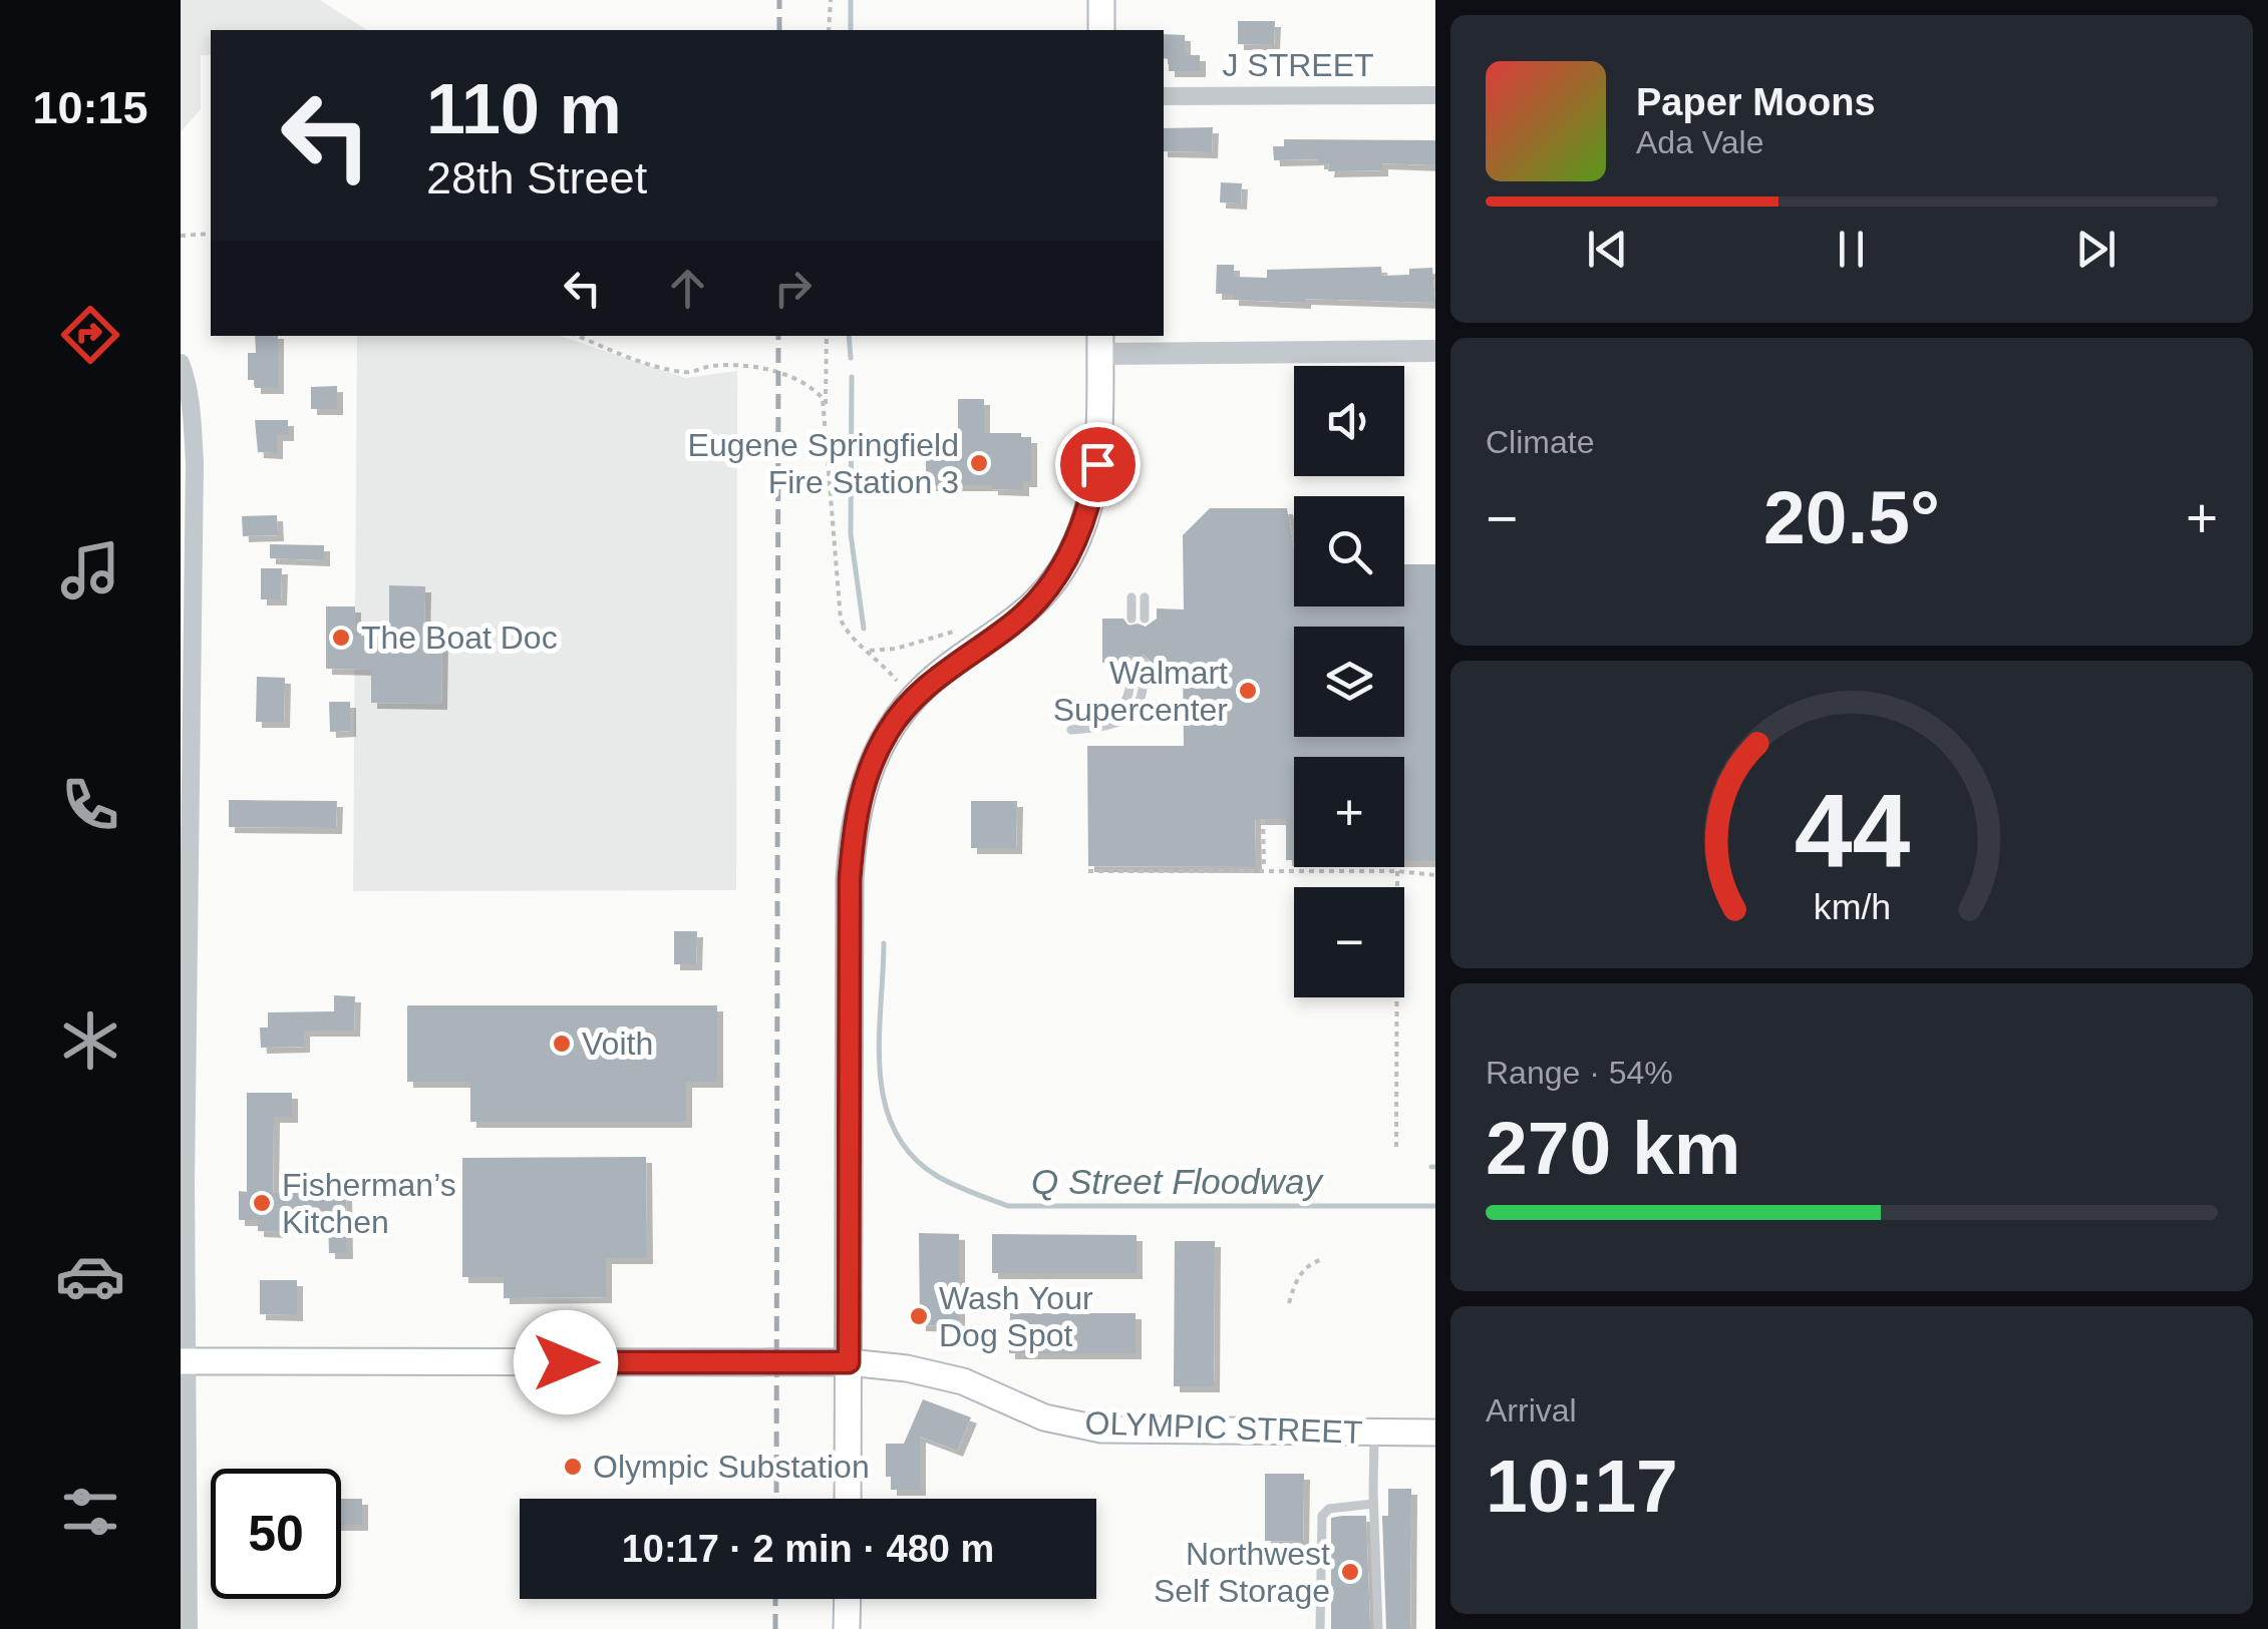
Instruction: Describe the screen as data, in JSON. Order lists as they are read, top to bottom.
{
  "streets": {
    "main road": ["OLYMPIC STREET"],
    "street": ["J STREET"]
  },
  "water": ["Q Street Floodway"],
  "places": [
    "Eugene Springfield Fire Station 3",
    "The Boat Doc",
    "Walmart Supercenter",
    "Voith",
    "Fisherman’s Kitchen",
    "Wash Your Dog Spot",
    "Olympic Substation",
    "Northwest Self Storage"
  ],
  "page": {
    "tabs": "10:15",
    "turn": ["110 m", "28th Street"],
    "song": ["Paper Moons", "Ada Vale"],
    "tile": [
      "Climate",
      ["Range · 54%", "270 km"],
      ["Arrival", "10:17"]
    ],
    "map_buttons": ["+", "−"],
    "heat": ["−", "20.5°", "+"],
    "limit": "50",
    "trip": "10:17 · 2 min · 480 m",
    "gauge": ["44", "km/h"]
  }
}
